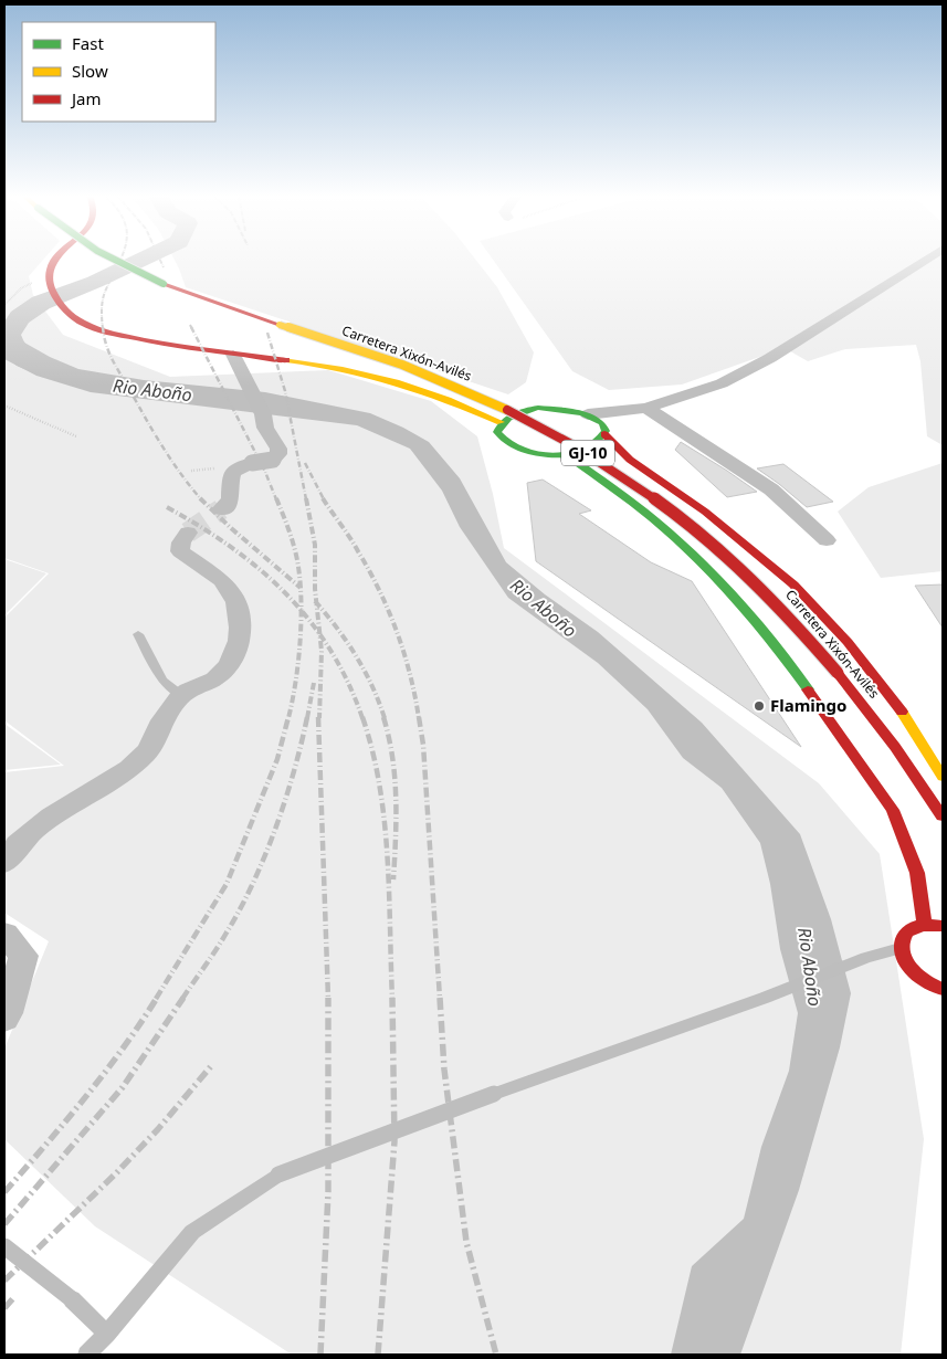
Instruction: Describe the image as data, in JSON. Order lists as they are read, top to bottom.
{
  "streets": {
    "main road": ["Carretera Xixón-Avilés", "GJ-10"]
  },
  "water": ["Rio Aboño"],
  "places": ["Flamingo"],
  "legend": ["Fast", "Slow", "Jam"]
}
